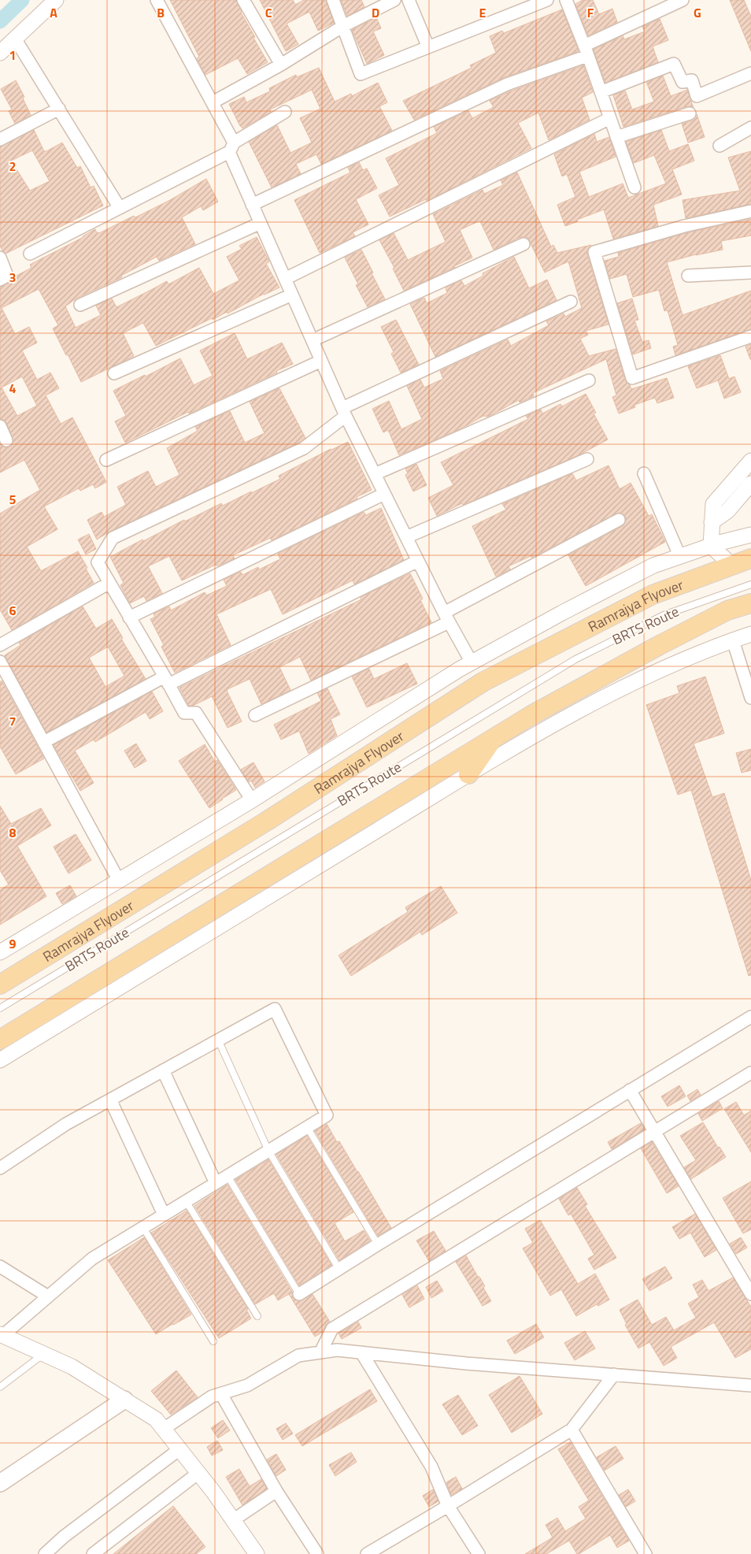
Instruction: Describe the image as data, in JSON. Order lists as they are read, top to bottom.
{
  "streets": {
    "main road": ["Ramrajya Flyover"],
    "lane": ["BRTS Route"]
  },
  "grid": {
    "columns": [
      "A",
      "B",
      "C",
      "D",
      "E",
      "F",
      "G"
    ],
    "rows": [
      "1",
      "2",
      "3",
      "4",
      "5",
      "6",
      "7",
      "8",
      "9"
    ]
  }
}
